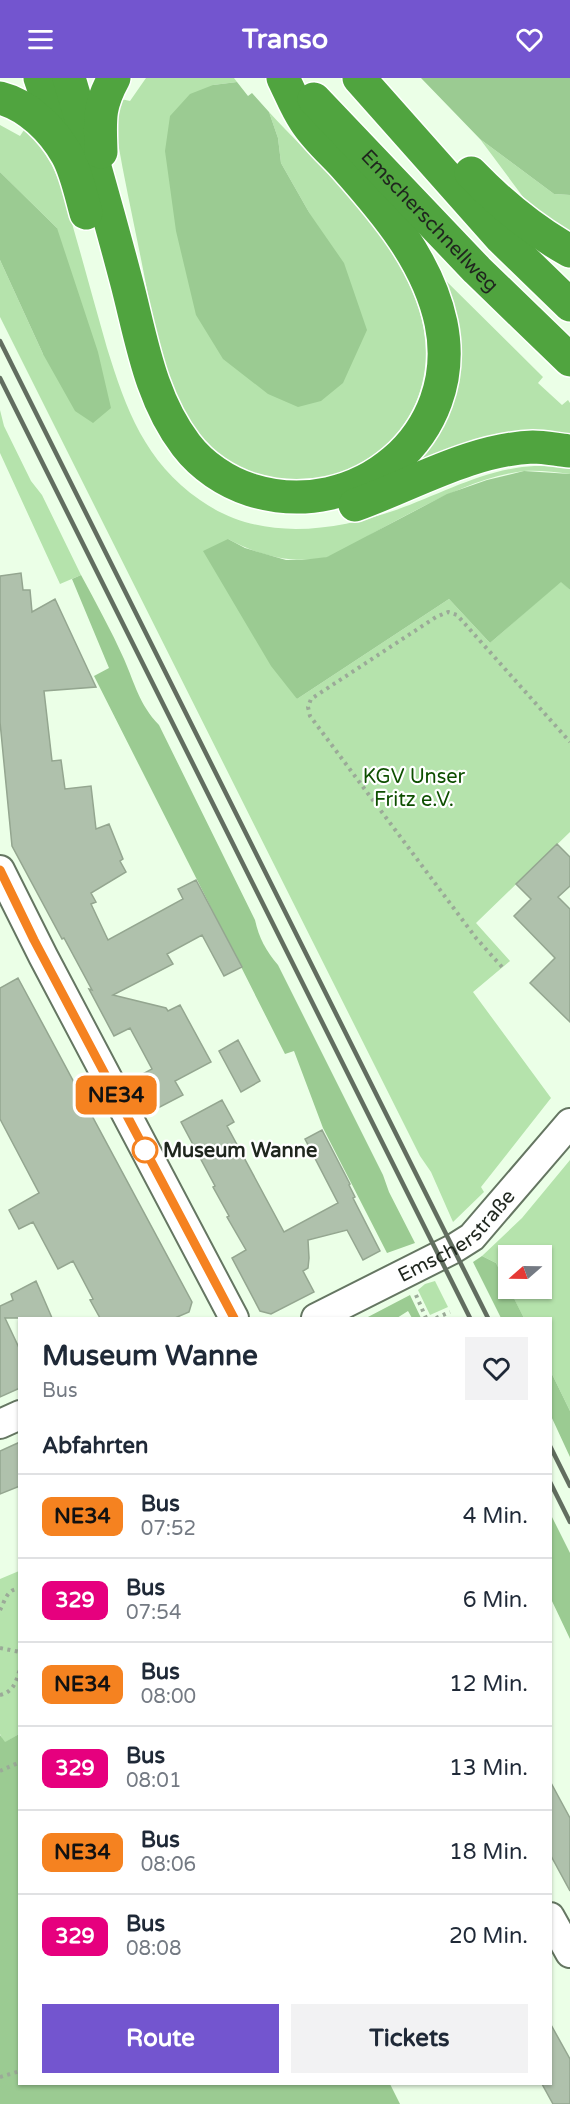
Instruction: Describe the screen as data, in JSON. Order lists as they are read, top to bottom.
{
  "streets": {
    "highway": ["Emscherschnellweg"],
    "street": ["Emscherstraße"]
  },
  "parks": ["KGV Unser Fritz e.V."],
  "places": ["Museum Wanne"],
  "lines": ["bus line NE34"],
  "north": "left",
  "page": {
    "header": "Transo",
    "on_map": "NE34",
    "heading": [
      ["Museum Wanne", "Bus"],
      "Abfahrten"
    ],
    "list": [
      {
        "mark": "NE34",
        "name": "Bus",
        "note": "07:52",
        "value": "4 Min."
      },
      {
        "mark": "329",
        "name": "Bus",
        "note": "07:54",
        "value": "6 Min."
      },
      {
        "mark": "NE34",
        "name": "Bus",
        "note": "08:00",
        "value": "12 Min."
      },
      {
        "mark": "329",
        "name": "Bus",
        "note": "08:01",
        "value": "13 Min."
      },
      {
        "mark": "NE34",
        "name": "Bus",
        "note": "08:06",
        "value": "18 Min."
      },
      {
        "mark": "329",
        "name": "Bus",
        "note": "08:08",
        "value": "20 Min."
      }
    ],
    "buttons": ["Route", "Tickets"]
  }
}
